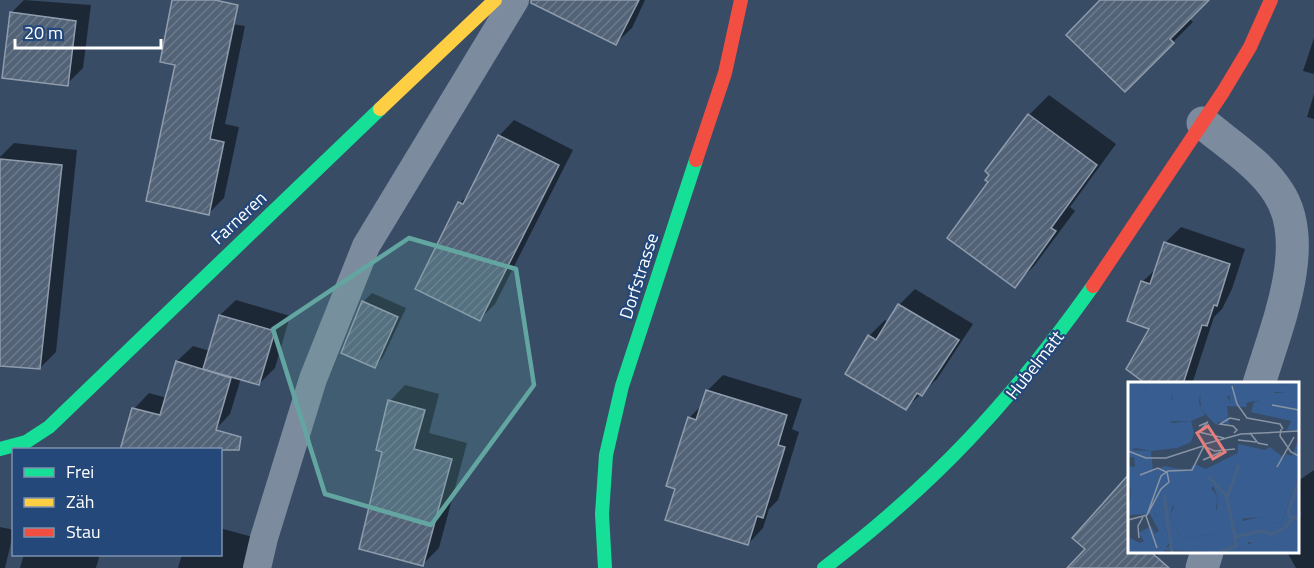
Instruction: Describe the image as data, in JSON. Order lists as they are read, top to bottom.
{
  "streets": {
    "street": ["Farneren", "Dorfstrasse", "Hubelmatt"]
  },
  "legend": ["Frei", "Zäh", "Stau"],
  "scale_bar": "20 m"
}
